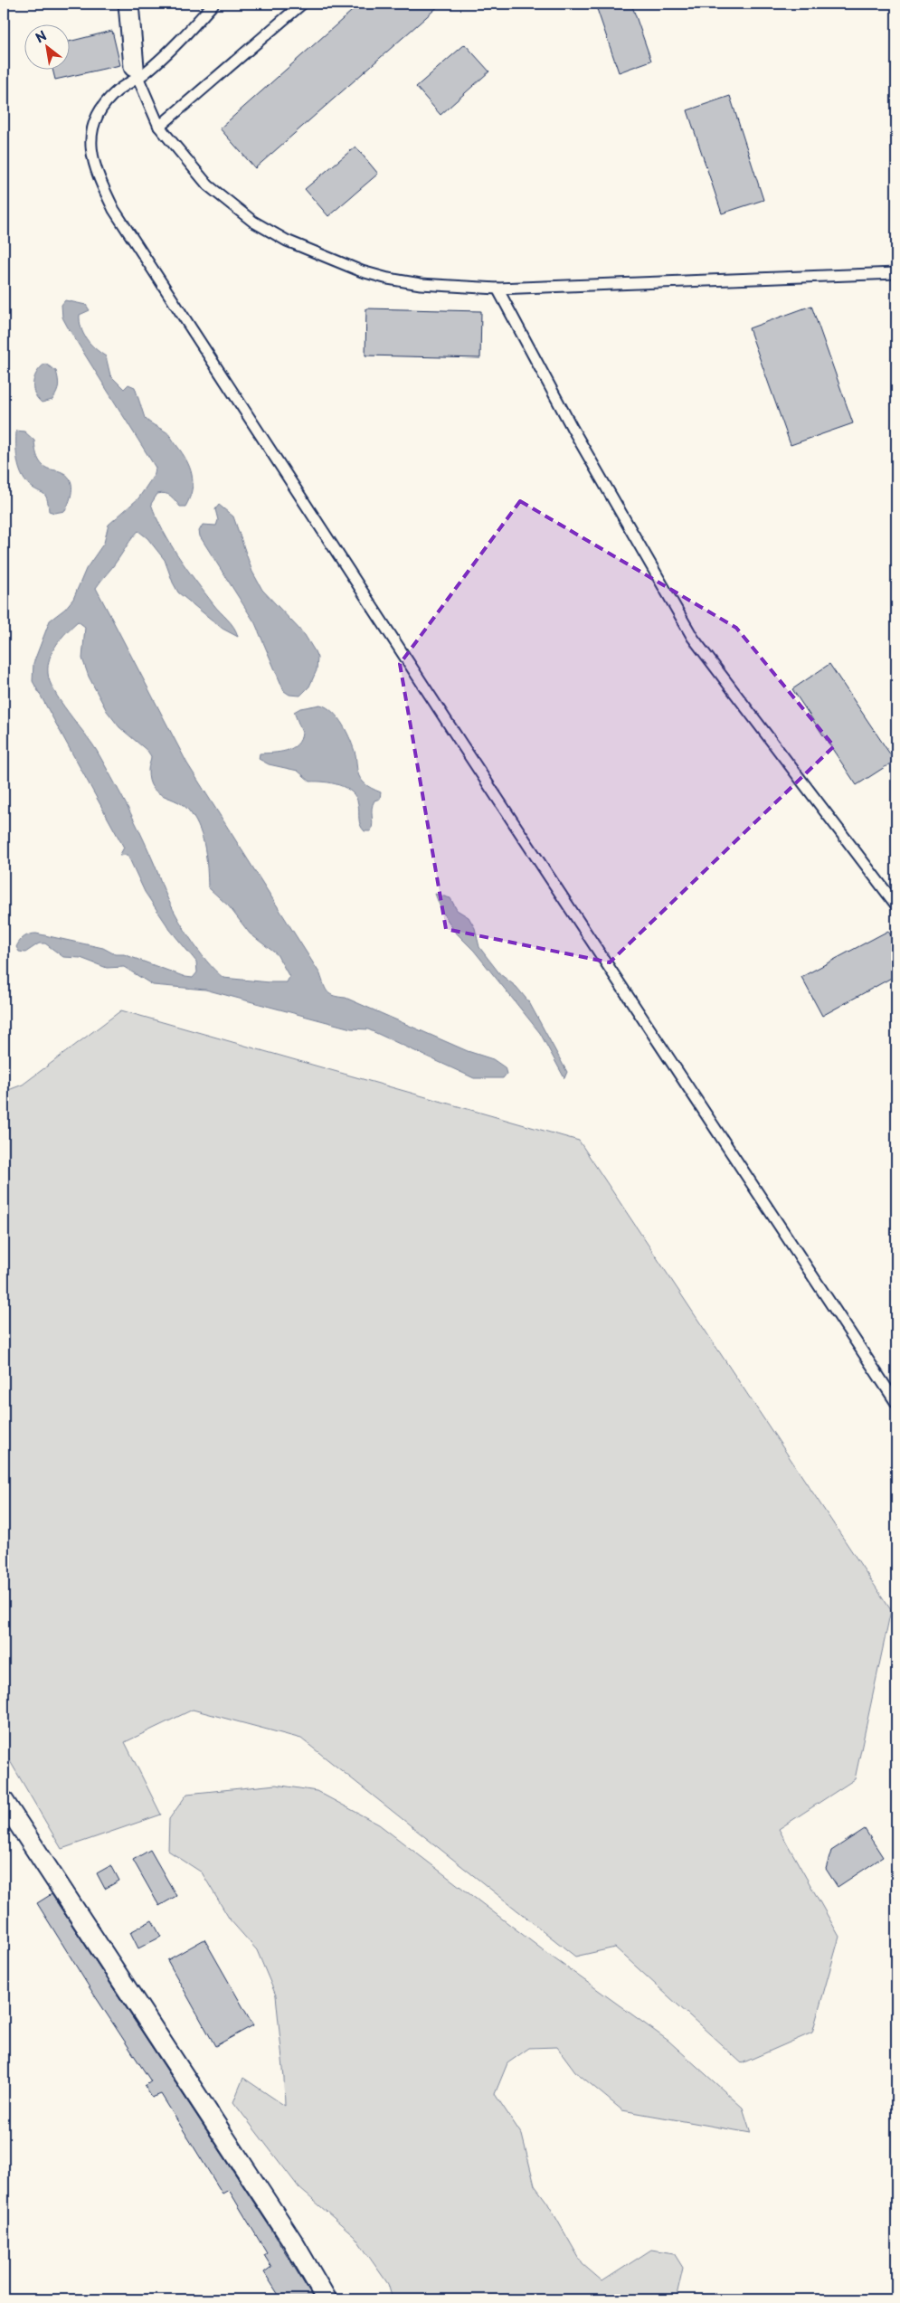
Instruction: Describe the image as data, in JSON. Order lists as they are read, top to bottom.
{
  "north": "top left"
}
